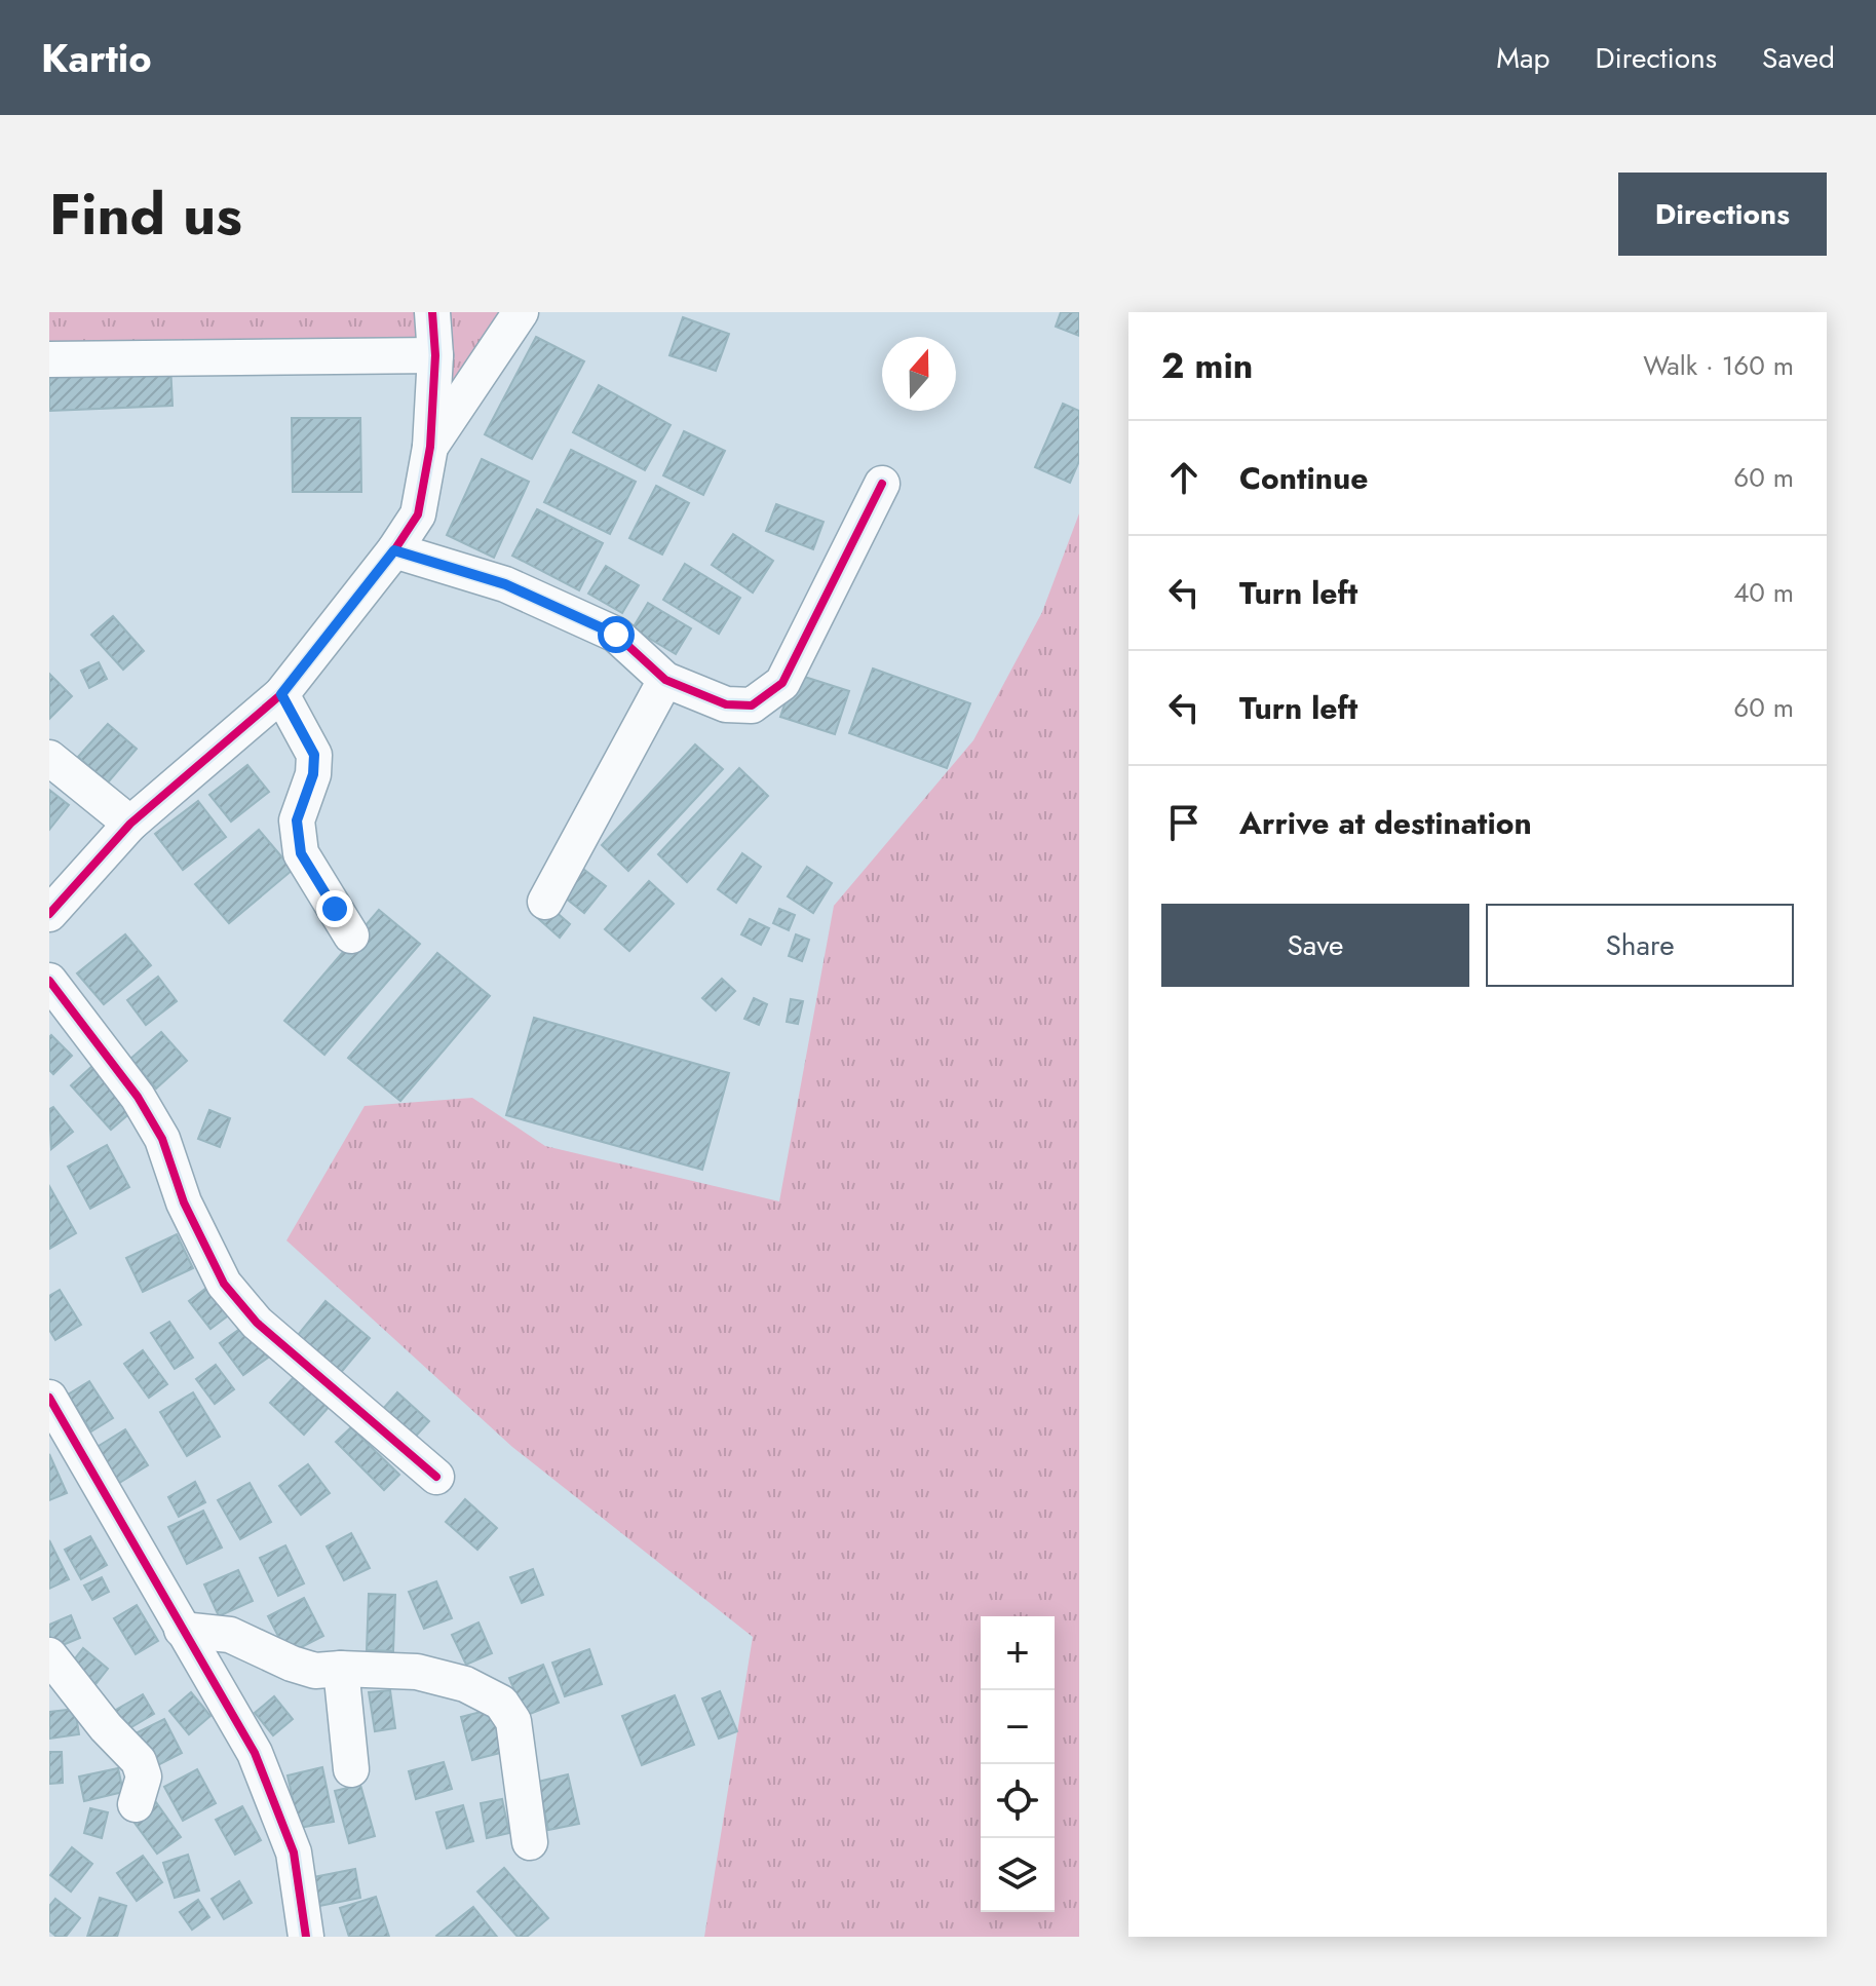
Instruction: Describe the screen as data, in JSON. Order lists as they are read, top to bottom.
{
  "north": "top",
  "page": {
    "header": "Kartio",
    "nav": ["Map", "Directions", "Saved"],
    "title": "Find us",
    "buttons": [
      "Directions",
      ["Save", "Share"]
    ],
    "heading": ["2 min", "Walk · 160 m"],
    "list": [
      ["Continue", "60 m"],
      ["Turn left", "40 m"],
      ["Turn left", "60 m"],
      "Arrive at destination"
    ],
    "map_buttons": ["+", "−"]
  }
}
